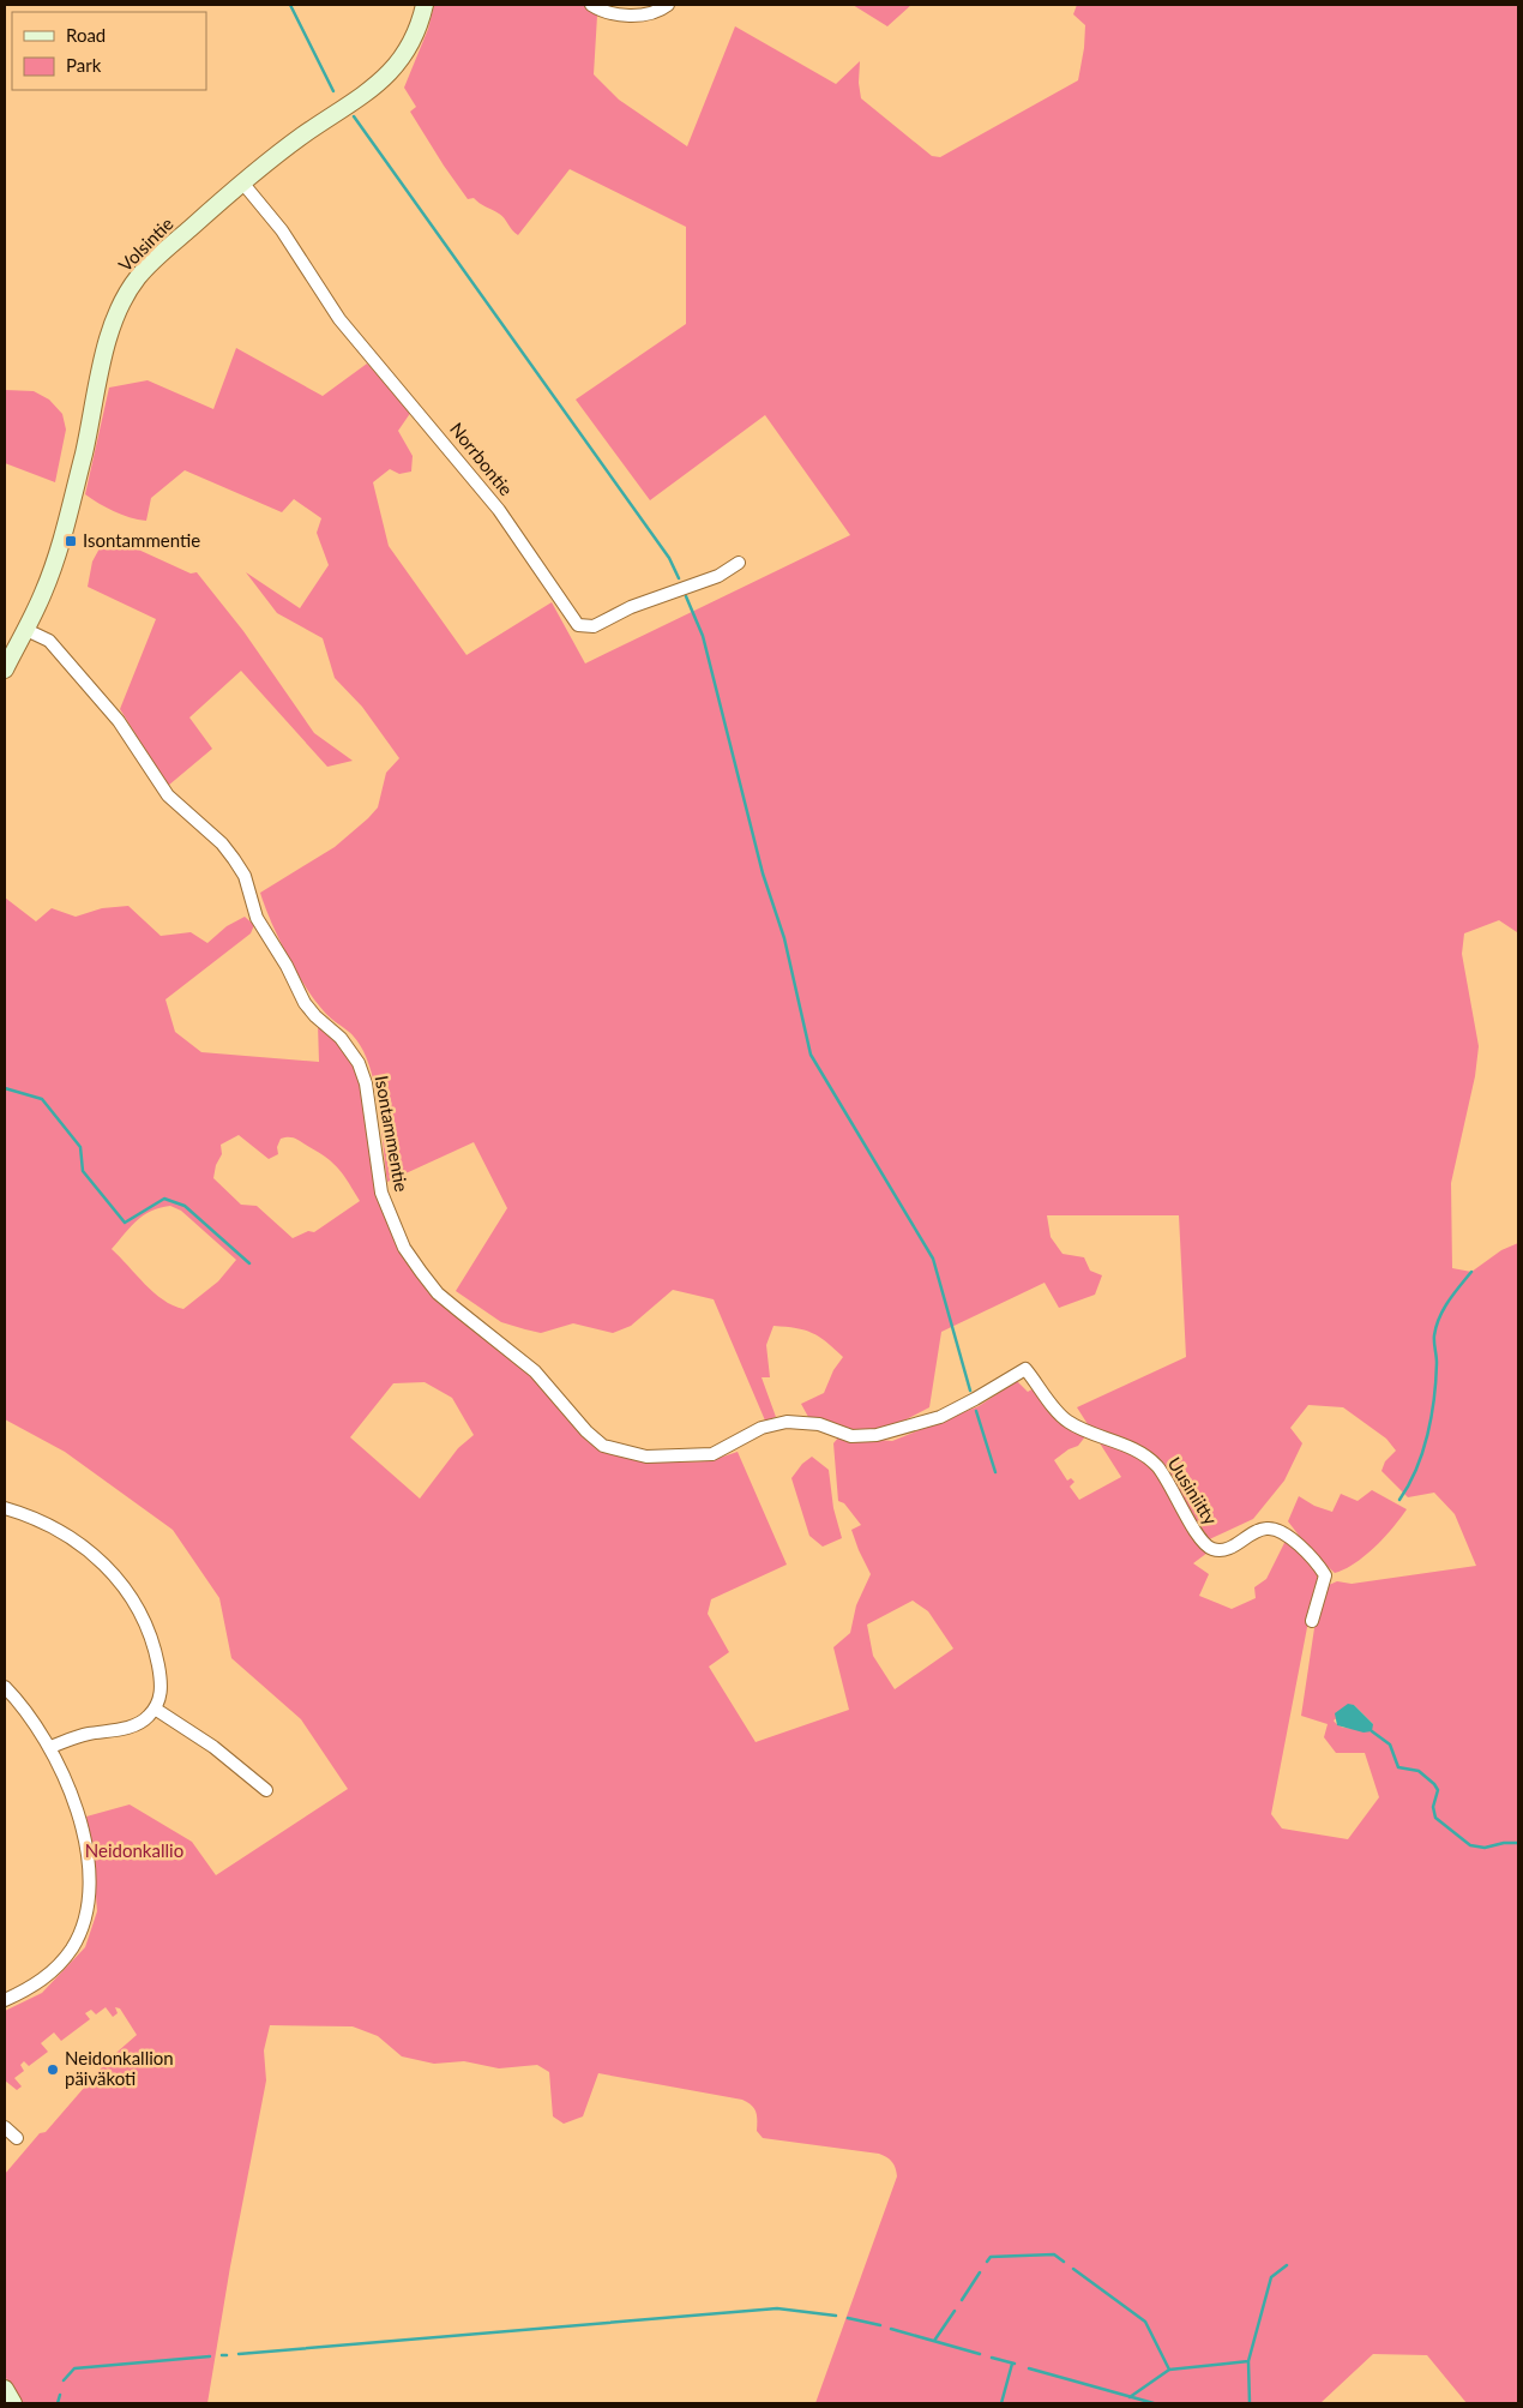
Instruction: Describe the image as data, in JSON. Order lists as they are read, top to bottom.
{
  "streets": {
    "street": [
      "Volsintie",
      "Norrbontie",
      "Isontammentie",
      "Uusiniitty"
    ]
  },
  "crossings": [
    ["Volsintie", "Norrbontie"],
    ["Volsintie", "Isontammentie"],
    ["Isontammentie", "Uusiniitty"]
  ],
  "parks": ["Neidonkallio"],
  "places": {
    "transit": ["Isontammentie"],
    "other": ["Neidonkallion päiväkoti"]
  },
  "legend": ["Road", "Park"]
}
